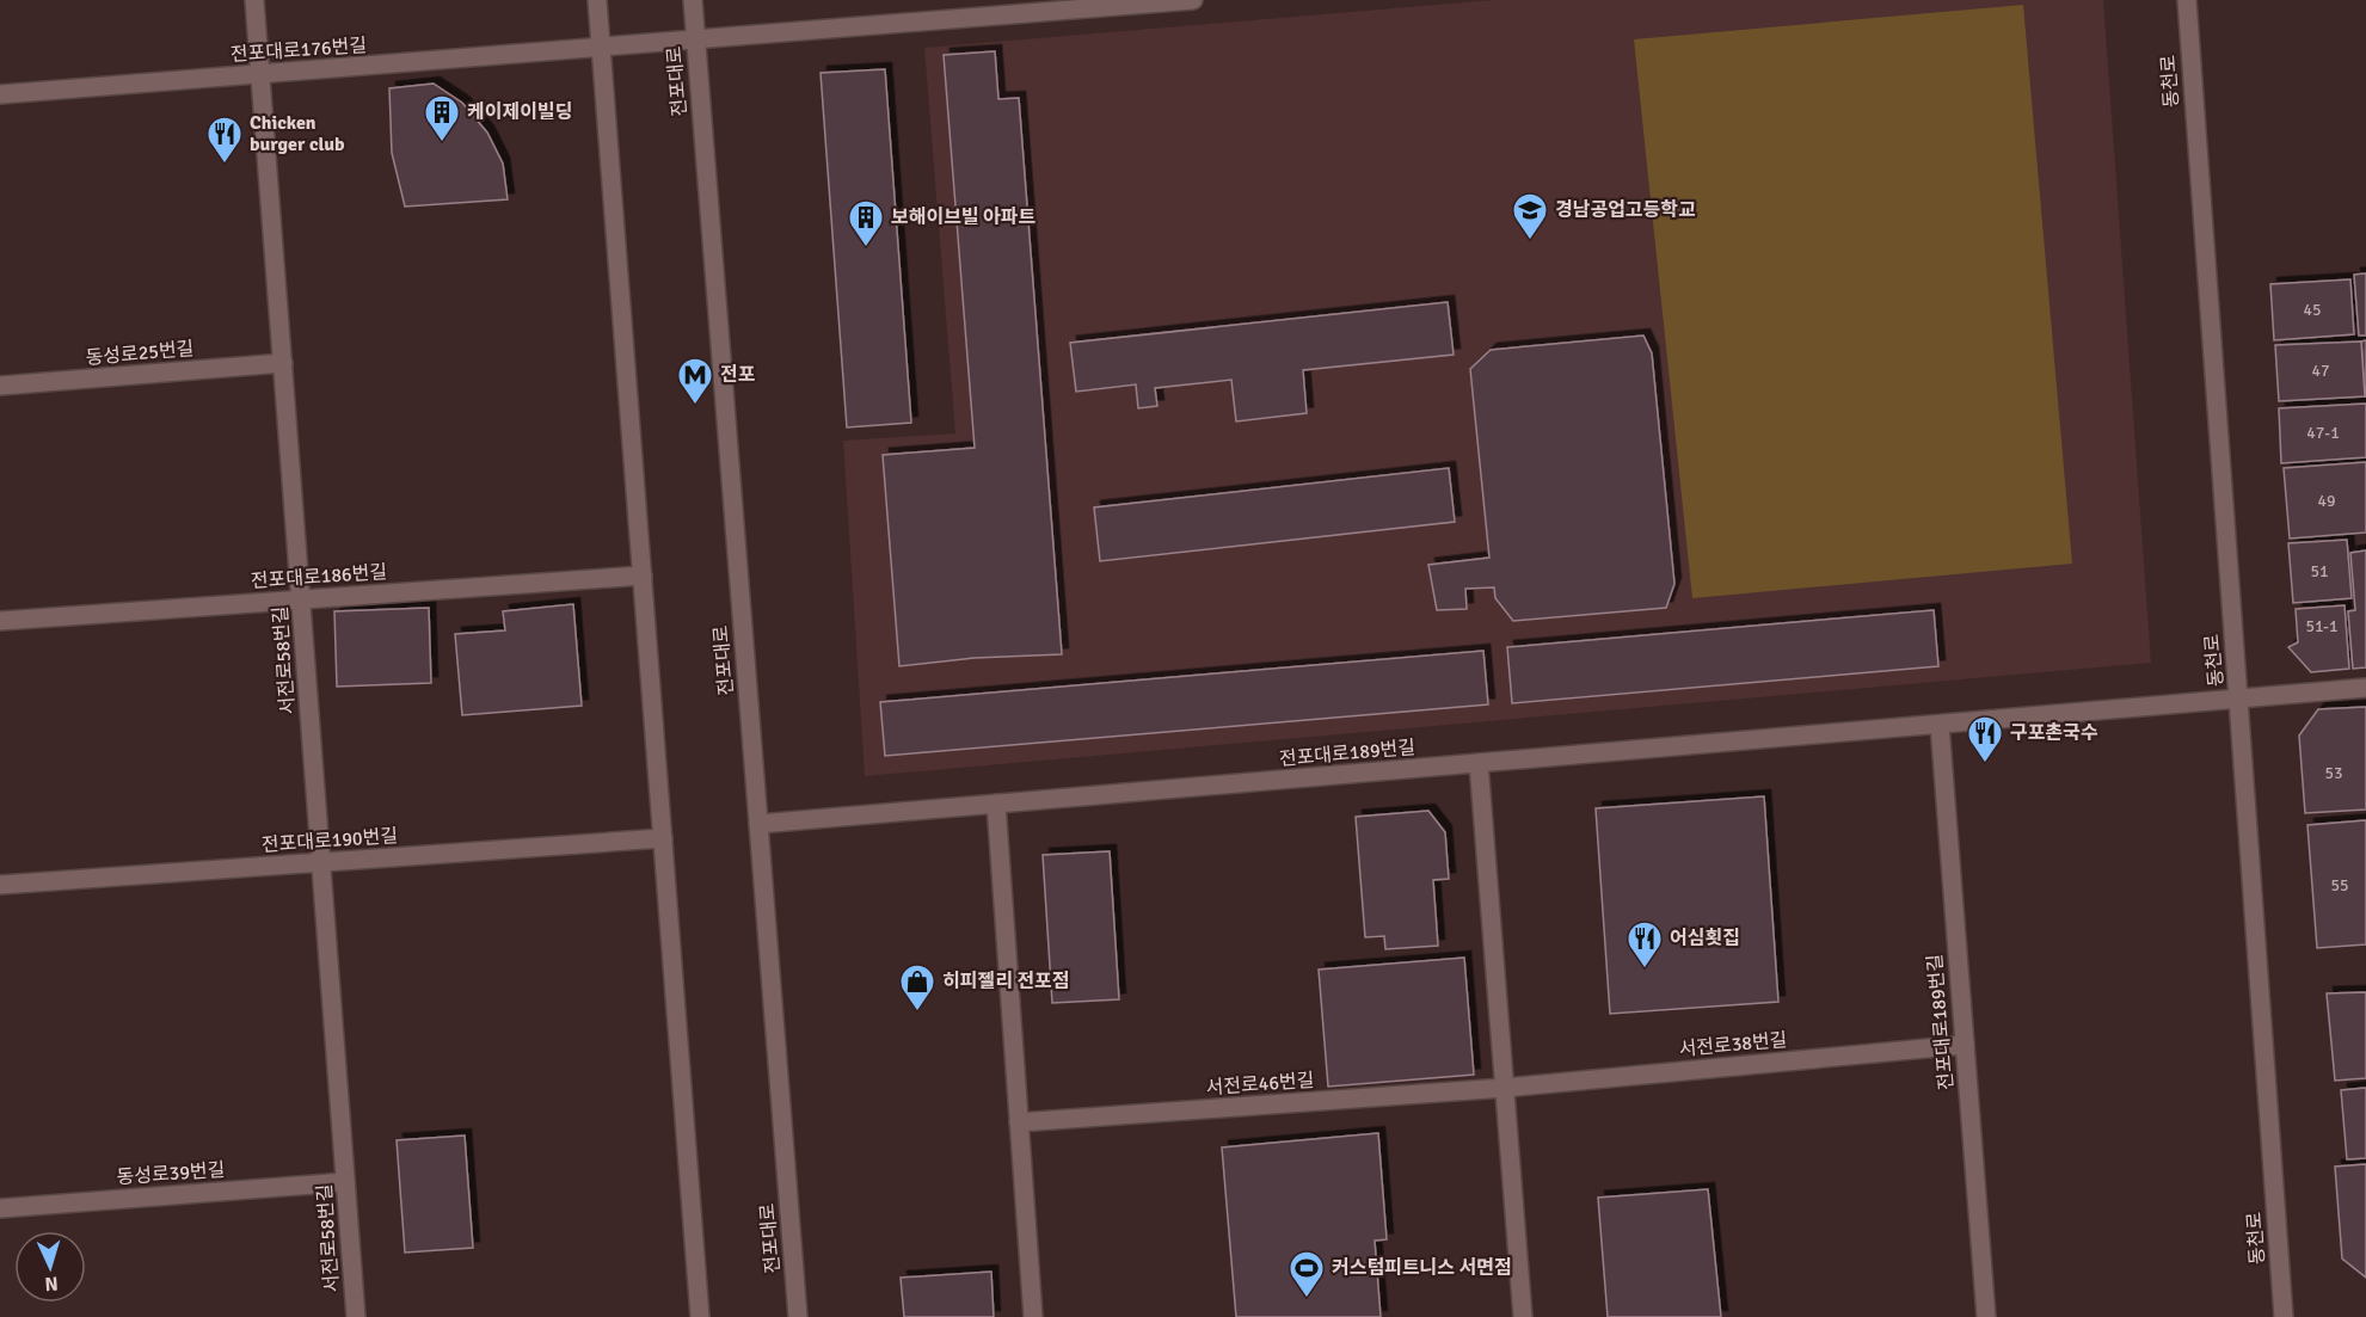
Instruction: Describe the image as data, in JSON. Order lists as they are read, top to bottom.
{
  "streets": {
    "street": [
      "전포대로176번길",
      "전포대로",
      "동천로",
      "동성로25번길",
      "전포대로186번길",
      "서전로58번길",
      "전포대로189번길",
      "전포대로190번길",
      "서전로38번길",
      "서전로46번길",
      "동성로39번길"
    ]
  },
  "crossings": [
    ["전포대로176번길", "전포대로"],
    ["전포대로176번길", "서전로58번길"],
    ["전포대로", "전포대로189번길"],
    ["동천로", "전포대로189번길"],
    ["동성로25번길", "서전로58번길"],
    ["전포대로186번길", "서전로58번길"],
    ["서전로58번길", "전포대로190번길"],
    ["서전로58번길", "동성로39번길"],
    ["전포대로189번길", "서전로38번길"],
    ["서전로38번길", "서전로46번길"]
  ],
  "places": {
    "building": ["케이제이빌딩", "보해이브빌 아파트"],
    "restaurant": ["Chicken burger club", "구포촌국수", "어심횟집"],
    "school or university": ["경남공업고등학교"],
    "metro station": ["전포"],
    "shop": ["히피젤리 전포점"],
    "sports": ["커스텀피트니스 서면점"]
  },
  "house_numbers": [
    "45",
    "47",
    "47-1",
    "49",
    "51",
    "51-1",
    "53",
    "55"
  ],
  "north": "bottom"
}
